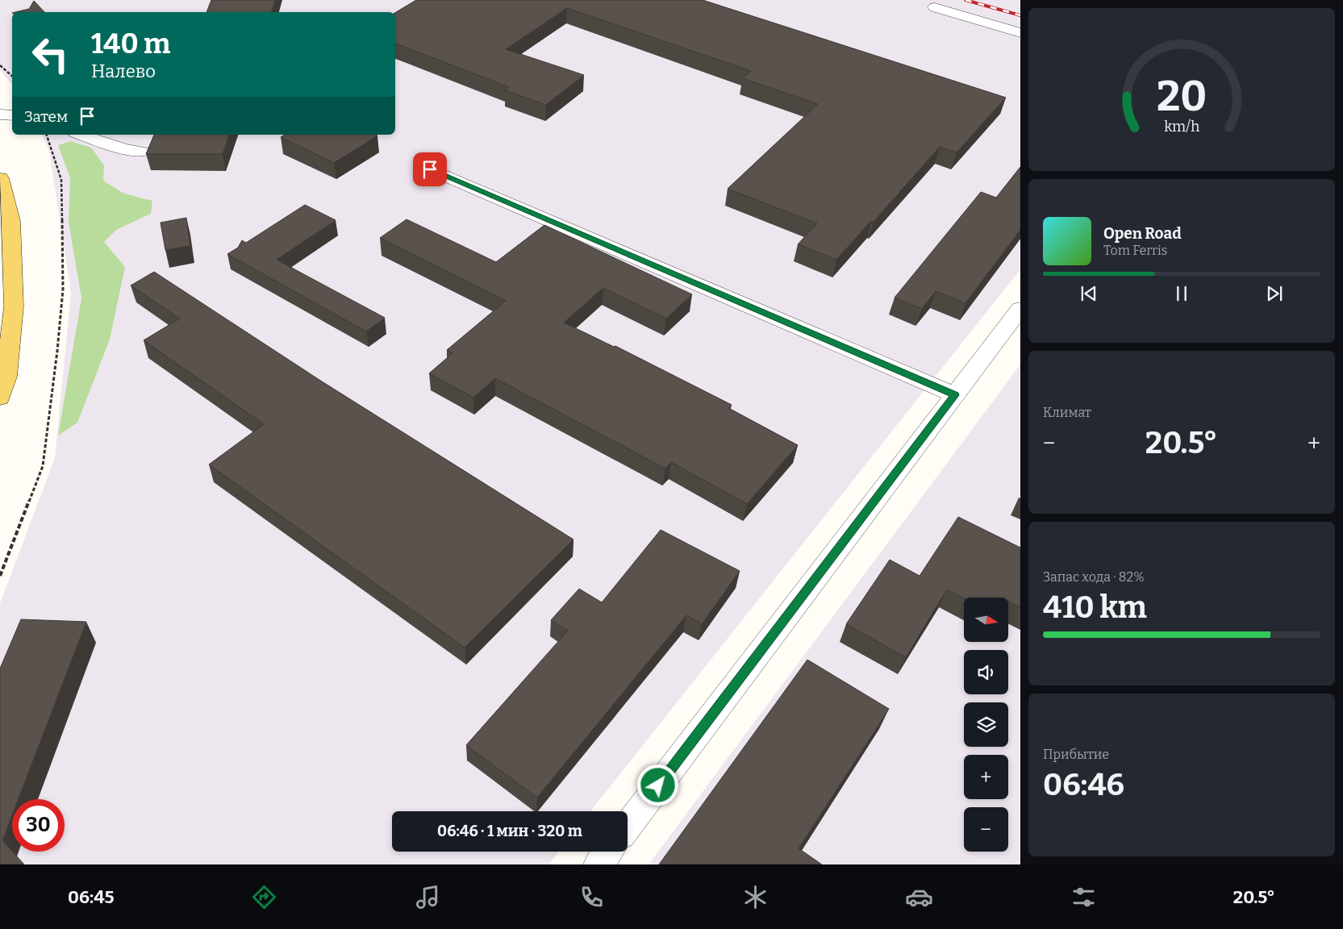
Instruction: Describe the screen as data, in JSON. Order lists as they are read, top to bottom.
{
  "north": "right",
  "page": {
    "turn": ["140 m", "Налево"],
    "then": "Затем",
    "song": ["Open Road", "Tom Ferris"],
    "tile": [
      "Климат",
      ["Запас хода · 82%", "410 km"],
      ["Прибытие", "06:46"]
    ],
    "heat": ["−", "20.5°", "+"],
    "map_buttons": ["+", "−"],
    "limit": "30",
    "trip": "06:46 · 1 мин · 320 m",
    "tabs": ["06:45", "20.5°"],
    "gauge": ["20", "km/h"]
  }
}
